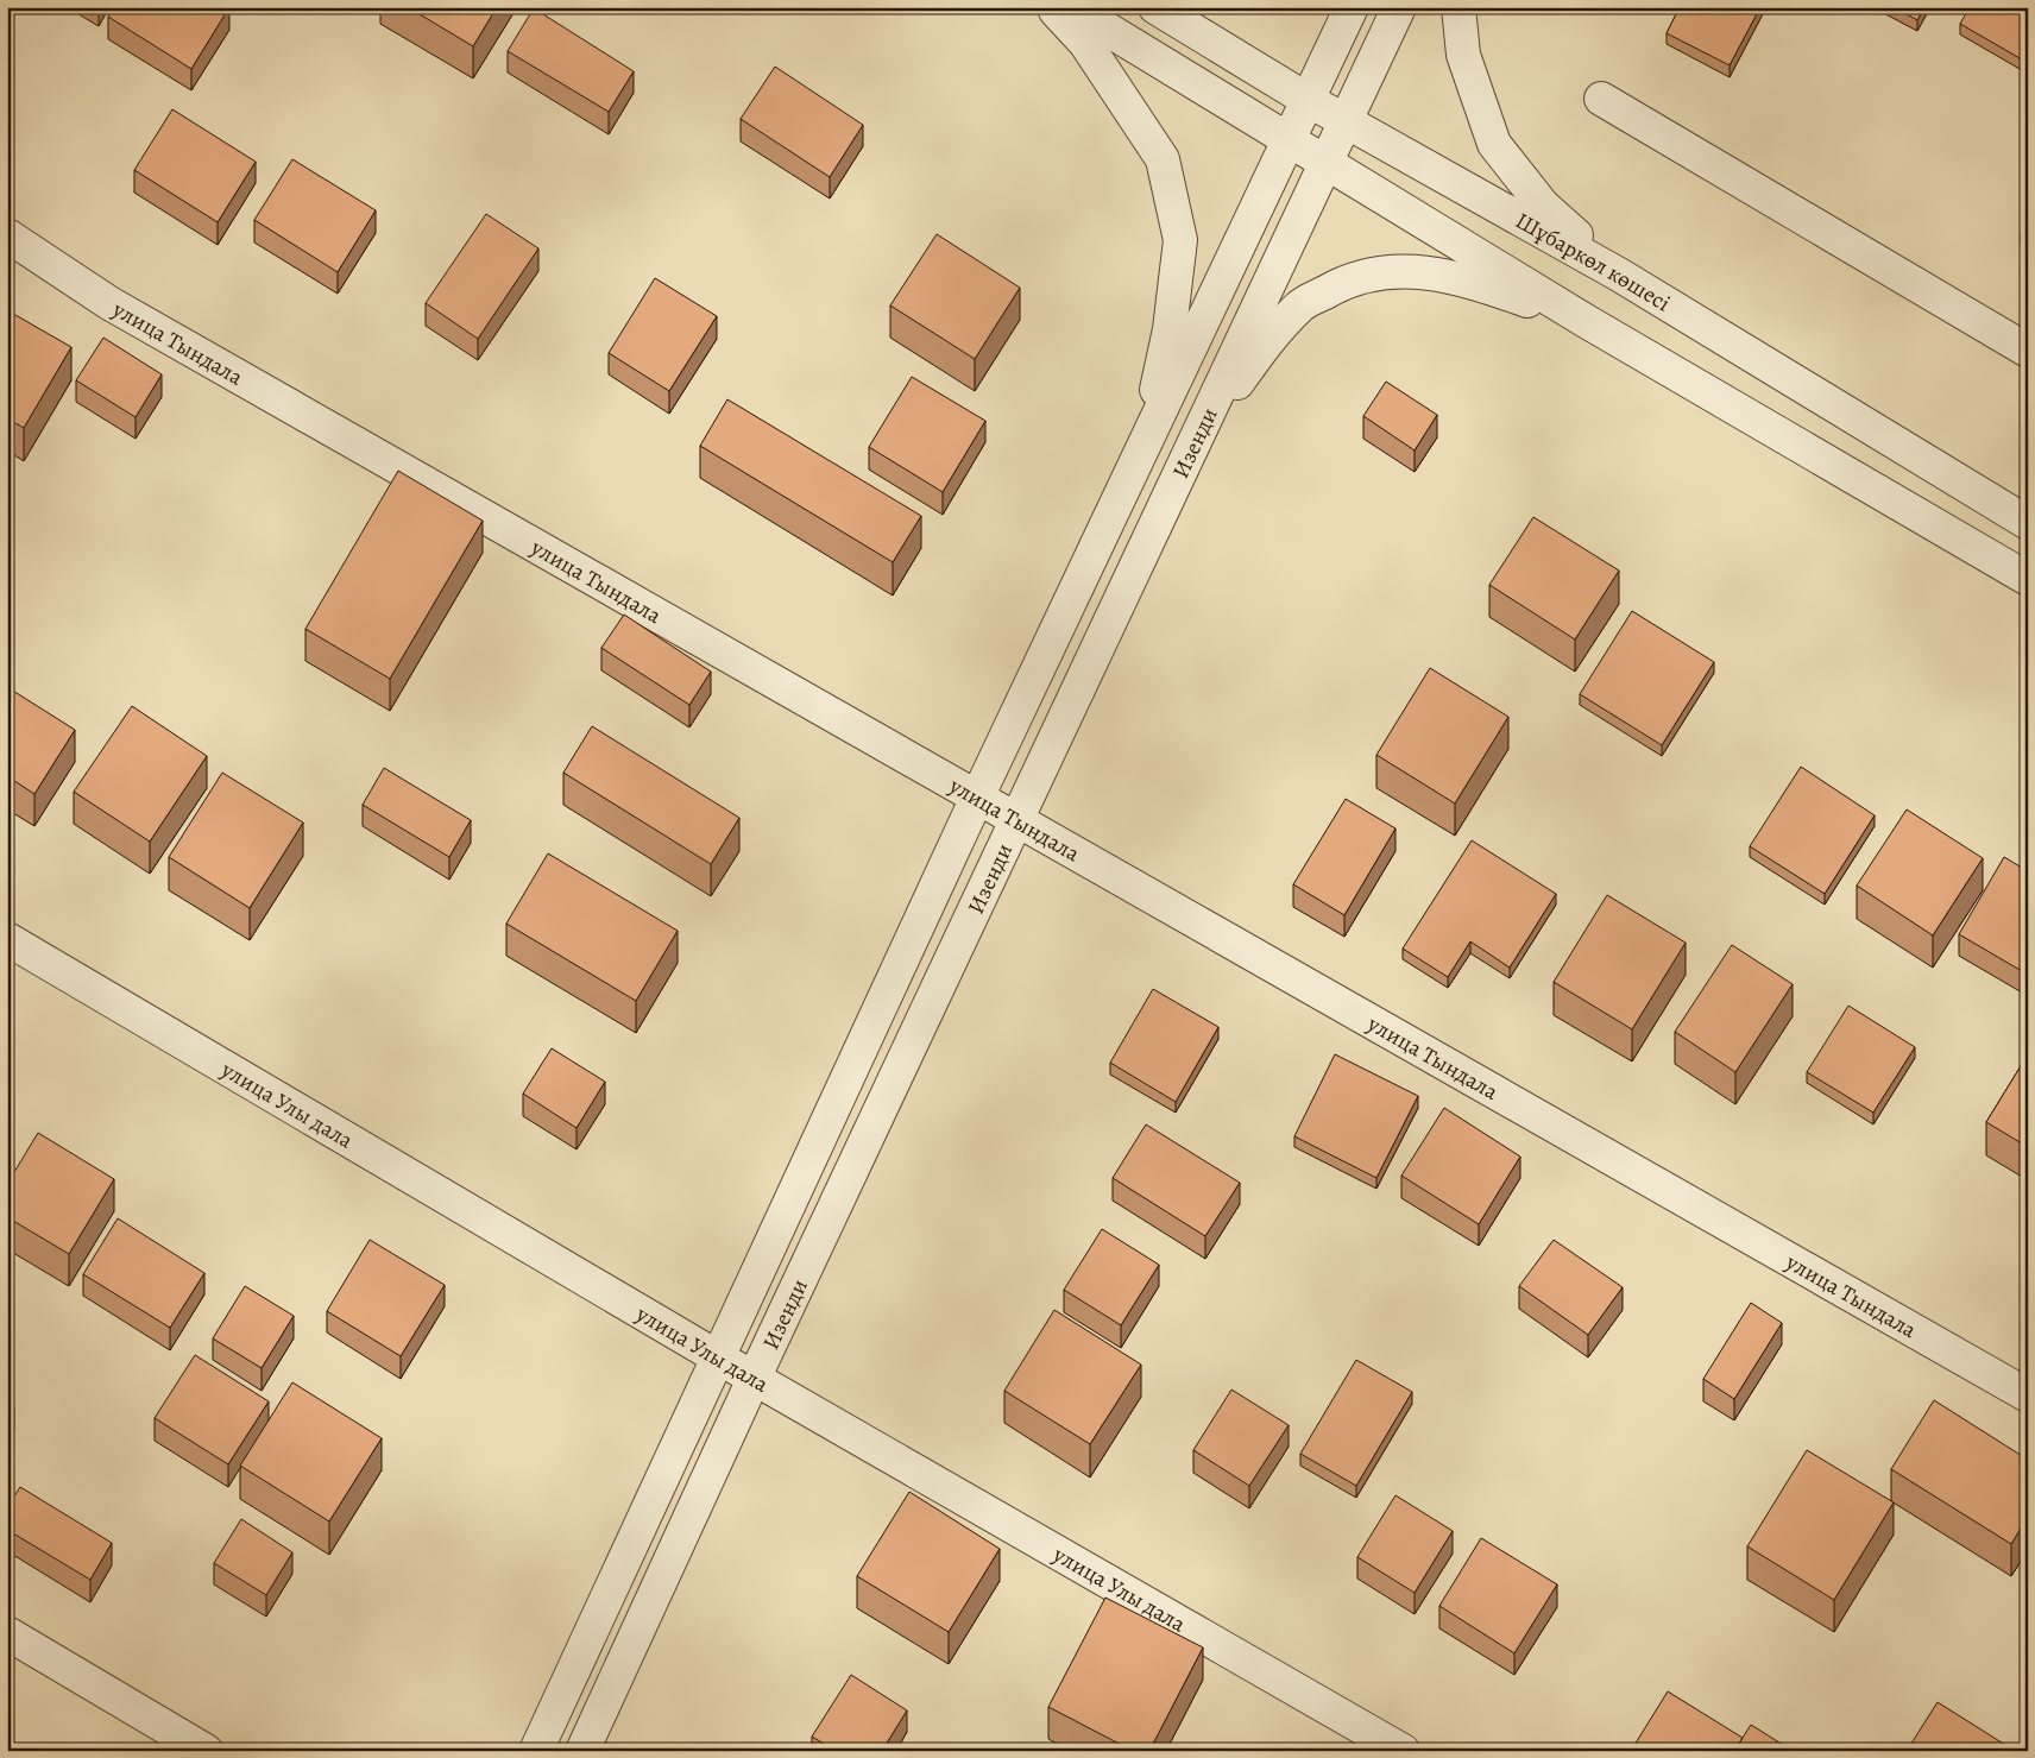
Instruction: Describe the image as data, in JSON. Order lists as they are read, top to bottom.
{
  "streets": {
    "street": [
      "Шұбаркөл көшесі",
      "улица Тындала",
      "Изенди",
      "улица Улы дала"
    ]
  },
  "crossings": [
    ["Шұбаркөл көшесі", "Изенди"],
    ["улица Тындала", "Изенди"],
    ["Изенди", "улица Улы дала"]
  ]
}
